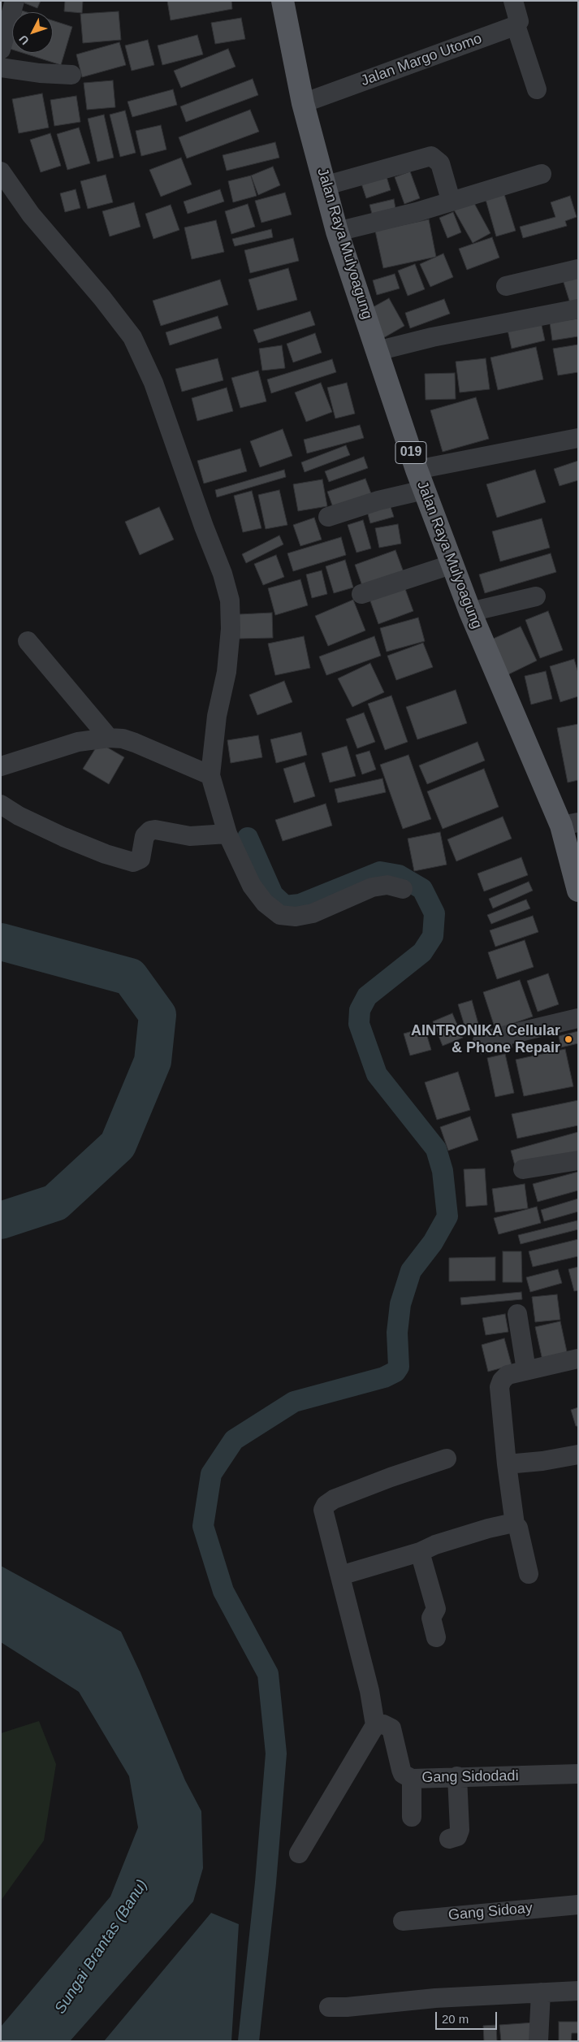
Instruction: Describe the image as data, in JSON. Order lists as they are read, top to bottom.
{
  "streets": {
    "main road": ["Jalan Raya Mulyoagung", "019"],
    "street": ["Jalan Margo Utomo", "Gang Sidodadi", "Gang Sidoay"]
  },
  "crossings": [
    ["Jalan Margo Utomo", "Jalan Raya Mulyoagung"]
  ],
  "water": ["Sungai Brantas (Banu)"],
  "places": ["AINTRONIKA Cellular & Phone Repair"],
  "scale_bar": "20 m",
  "north": "bottom left"
}
